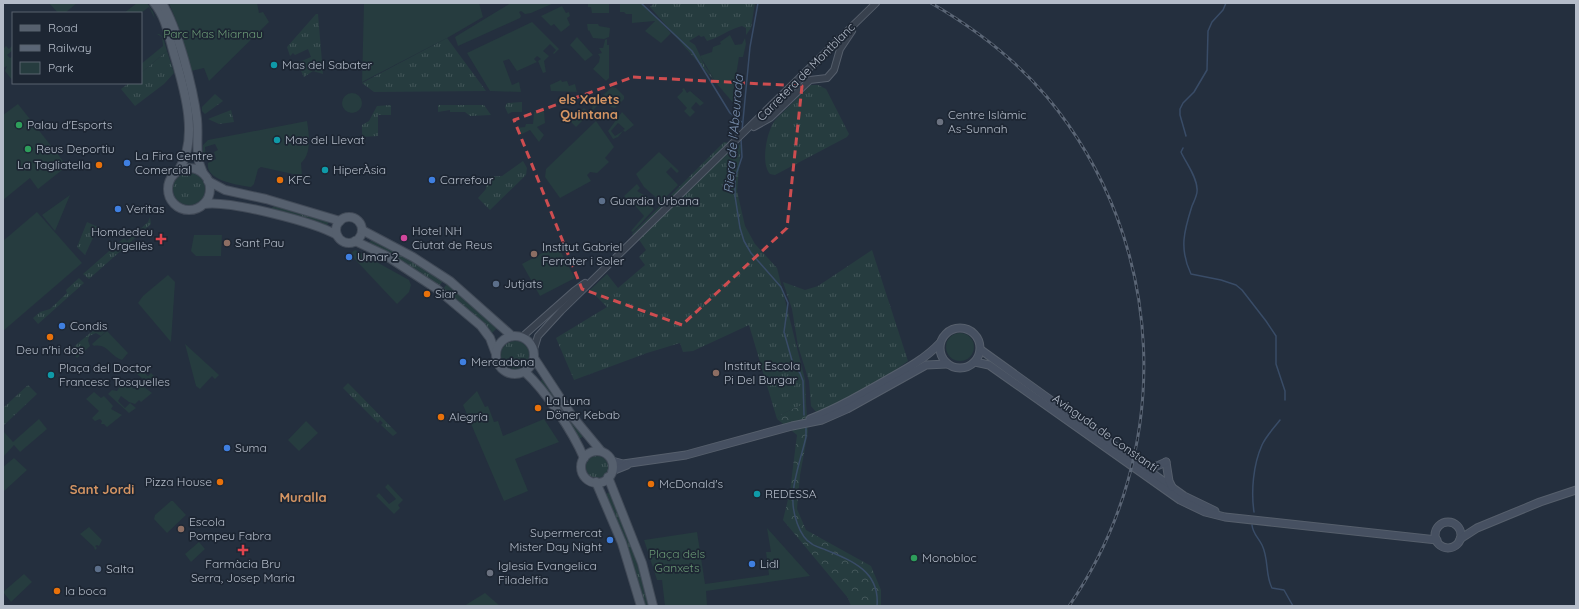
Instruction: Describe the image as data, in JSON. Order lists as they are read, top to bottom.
{
  "streets": {
    "main road": ["Avinguda de Constantí"],
    "street": ["Carretera de Montblanc"]
  },
  "districts": ["els Xalets Quintana", "Sant Jordi", "Muralla"],
  "water": ["Riera de l'Abeurada"],
  "parks": ["Parc Mas Miarnau", "Plaça dels Ganxets"],
  "places": {
    "other": [
      "Mas del Sabater",
      "Centre Islàmic As-Sunnah",
      "Palau d'Esports",
      "Mas del Llevat",
      "Reus Deportiu",
      "La Fira Centre Comercial",
      "La Tagliatella",
      "HiperÀsia",
      "KFC",
      "Carrefour",
      "Guardia Urbana",
      "Veritas",
      "Hotel NH Ciutat de Reus",
      "Sant Pau",
      "Institut Gabriel Ferrater i Soler",
      "Umar 2",
      "Jutjats",
      "Siar",
      "Condis",
      "Deu n'hi dos",
      "Mercadona",
      "Institut Escola Pi Del Burgar",
      "Plaça del Doctor Francesc Tosquelles",
      "La Luna Döner Kebab",
      "Alegría",
      "Suma",
      "Pizza House",
      "McDonald's",
      "REDESSA",
      "Escola Pompeu Fabra",
      "Supermercat Mister Day Night",
      "Monobloc",
      "Lidl",
      "Salta",
      "Iglesia Evangelica Filadelfia",
      "la boca"
    ],
    "health": ["Homdedeu Urgellès", "Farmàcia Bru Serra, Josep Maria"]
  },
  "legend": ["Road", "Railway", "Park"]
}
